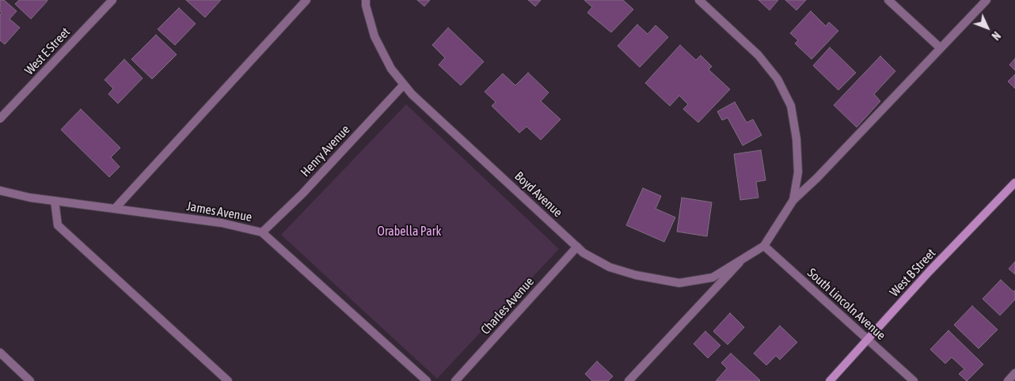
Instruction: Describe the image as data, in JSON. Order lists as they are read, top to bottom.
{
  "streets": {
    "street": [
      "West E Street",
      "Henry Avenue",
      "Boyd Avenue",
      "James Avenue",
      "West B Street",
      "South Lincoln Avenue",
      "Charles Avenue"
    ]
  },
  "crossings": [
    ["Henry Avenue", "Boyd Avenue"],
    ["Henry Avenue", "James Avenue"],
    ["Boyd Avenue", "South Lincoln Avenue"],
    ["Boyd Avenue", "Charles Avenue"],
    ["West B Street", "South Lincoln Avenue"]
  ],
  "parks": ["Orabella Park"],
  "north": "bottom right"
}
